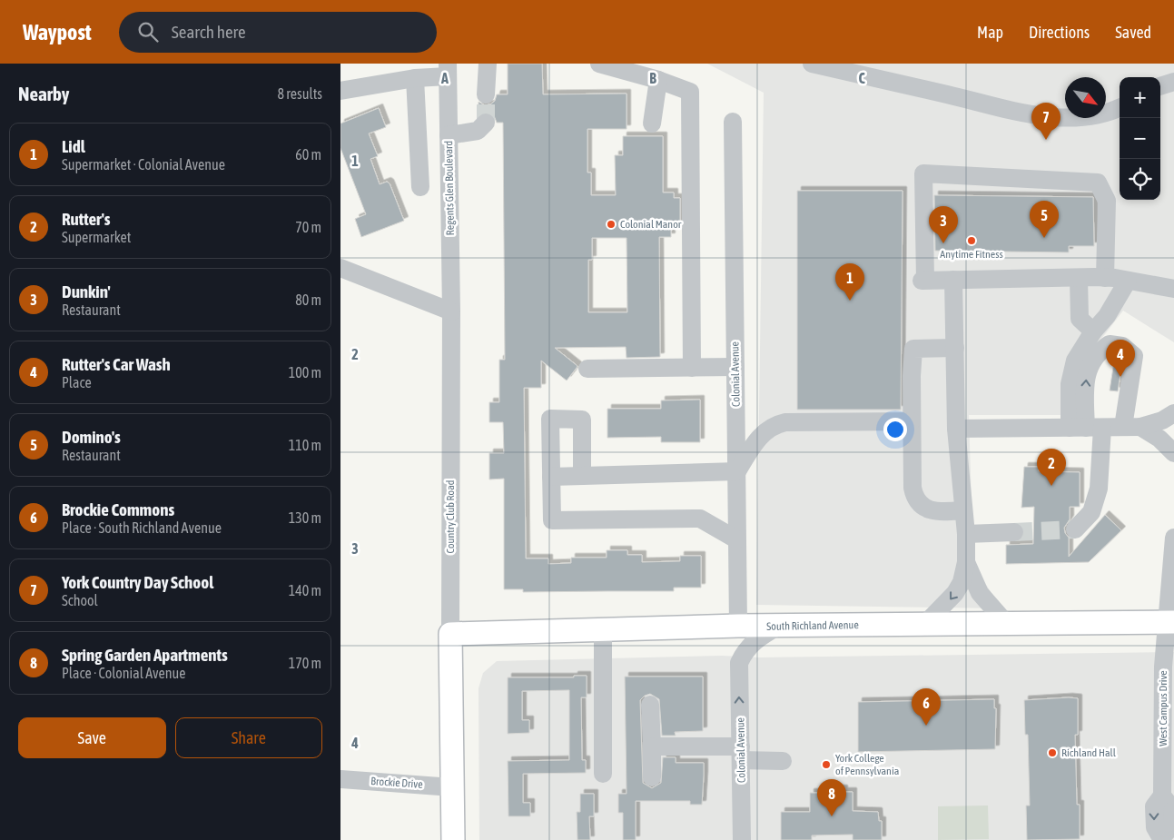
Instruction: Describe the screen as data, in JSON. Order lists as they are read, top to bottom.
{
  "streets": {
    "main road": ["Country Club Road", "South Richland Avenue"],
    "street": [
      "Regents Glen Boulevard",
      "Colonial Avenue",
      "West Campus Drive",
      "Brockie Drive"
    ]
  },
  "crossings": [
    ["Regents Glen Boulevard", "Country Club Road"],
    ["Colonial Avenue", "South Richland Avenue"],
    ["Country Club Road", "South Richland Avenue"],
    ["Country Club Road", "Brockie Drive"],
    ["South Richland Avenue", "West Campus Drive"]
  ],
  "places": [
    "Colonial Manor",
    "Anytime Fitness",
    "Richland Hall",
    "York College of Pennsylvania"
  ],
  "north": "bottom right",
  "page": {
    "header": "Waypost",
    "search": "Search here",
    "nav": ["Map", "Directions", "Saved"],
    "heading": ["Nearby", "8 results"],
    "map_buttons": ["+", "−"],
    "pins": [
      "7",
      "5",
      "3",
      "1",
      "4",
      "2",
      "6",
      "8"
    ],
    "list": [
      {
        "mark": "1",
        "name": "Lidl",
        "note": "Supermarket · Colonial Avenue",
        "value": "60 m"
      },
      {
        "mark": "2",
        "name": "Rutter's",
        "note": "Supermarket",
        "value": "70 m"
      },
      {
        "mark": "3",
        "name": "Dunkin'",
        "note": "Restaurant",
        "value": "80 m"
      },
      {
        "mark": "4",
        "name": "Rutter's Car Wash",
        "note": "Place",
        "value": "100 m"
      },
      {
        "mark": "5",
        "name": "Domino's",
        "note": "Restaurant",
        "value": "110 m"
      },
      {
        "mark": "6",
        "name": "Brockie Commons",
        "note": "Place · South Richland Avenue",
        "value": "130 m"
      },
      {
        "mark": "7",
        "name": "York Country Day School",
        "note": "School",
        "value": "140 m"
      },
      {
        "mark": "8",
        "name": "Spring Garden Apartments",
        "note": "Place · Colonial Avenue",
        "value": "170 m"
      }
    ],
    "buttons": ["Save", "Share"]
  },
  "grid": {
    "columns": ["A", "B", "C"],
    "rows": [
      "1",
      "2",
      "3",
      "4"
    ]
  }
}
